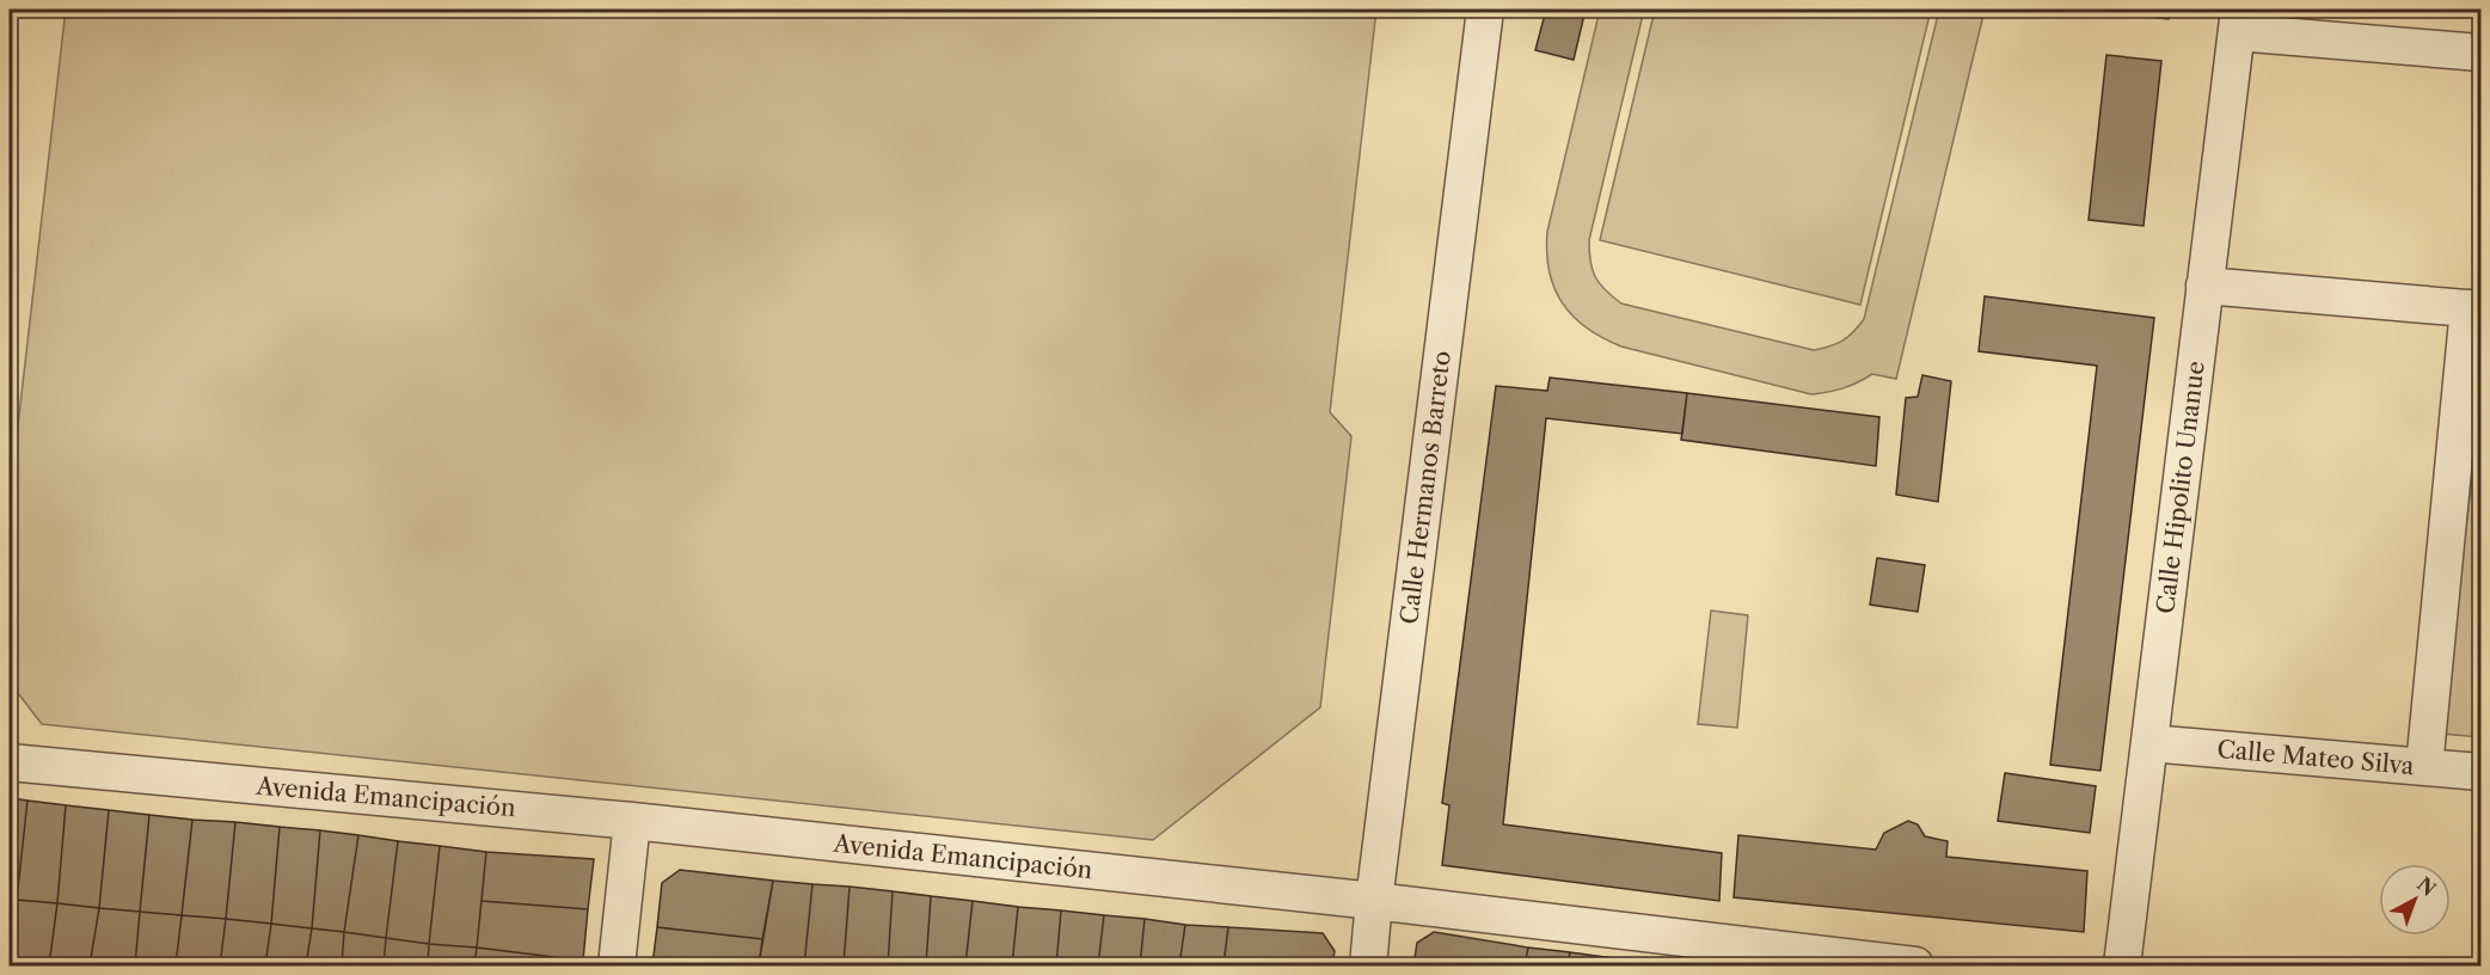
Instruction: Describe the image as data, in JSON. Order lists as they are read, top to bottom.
{
  "streets": {
    "street": [
      "Calle Hermanos Barreto",
      "Calle Hipolito Unanue",
      "Calle Mateo Silva",
      "Avenida Emancipación"
    ]
  },
  "crossings": [
    ["Calle Hermanos Barreto", "Avenida Emancipación"],
    ["Calle Hipolito Unanue", "Calle Mateo Silva"]
  ],
  "north": "top right"
}
